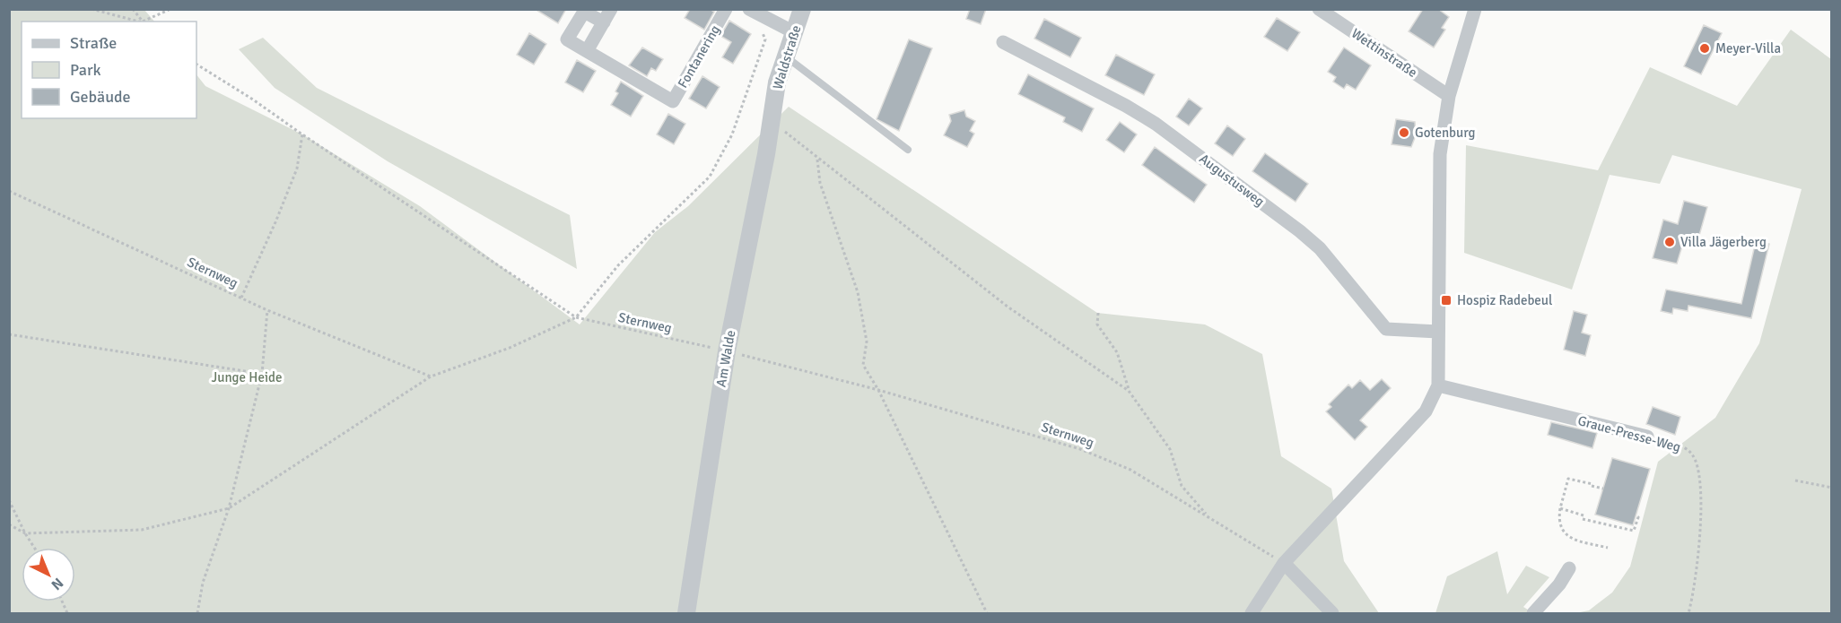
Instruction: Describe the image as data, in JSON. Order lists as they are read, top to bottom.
{
  "streets": {
    "street": [
      "Wettinstraße",
      "Fontanering",
      "Waldstraße",
      "Augustusweg",
      "Am Walde",
      "Graue-Presse-Weg"
    ],
    "path": ["Sternweg"]
  },
  "crossings": [
    ["Waldstraße", "Am Walde"],
    ["Sternweg", "Am Walde"]
  ],
  "parks": ["Junge Heide"],
  "places": {
    "other": ["Meyer-Villa", "Gotenburg", "Villa Jägerberg"],
    "transit": ["Hospiz Radebeul"]
  },
  "legend": ["Straße", "Park", "Gebäude"],
  "north": "bottom right"
}
